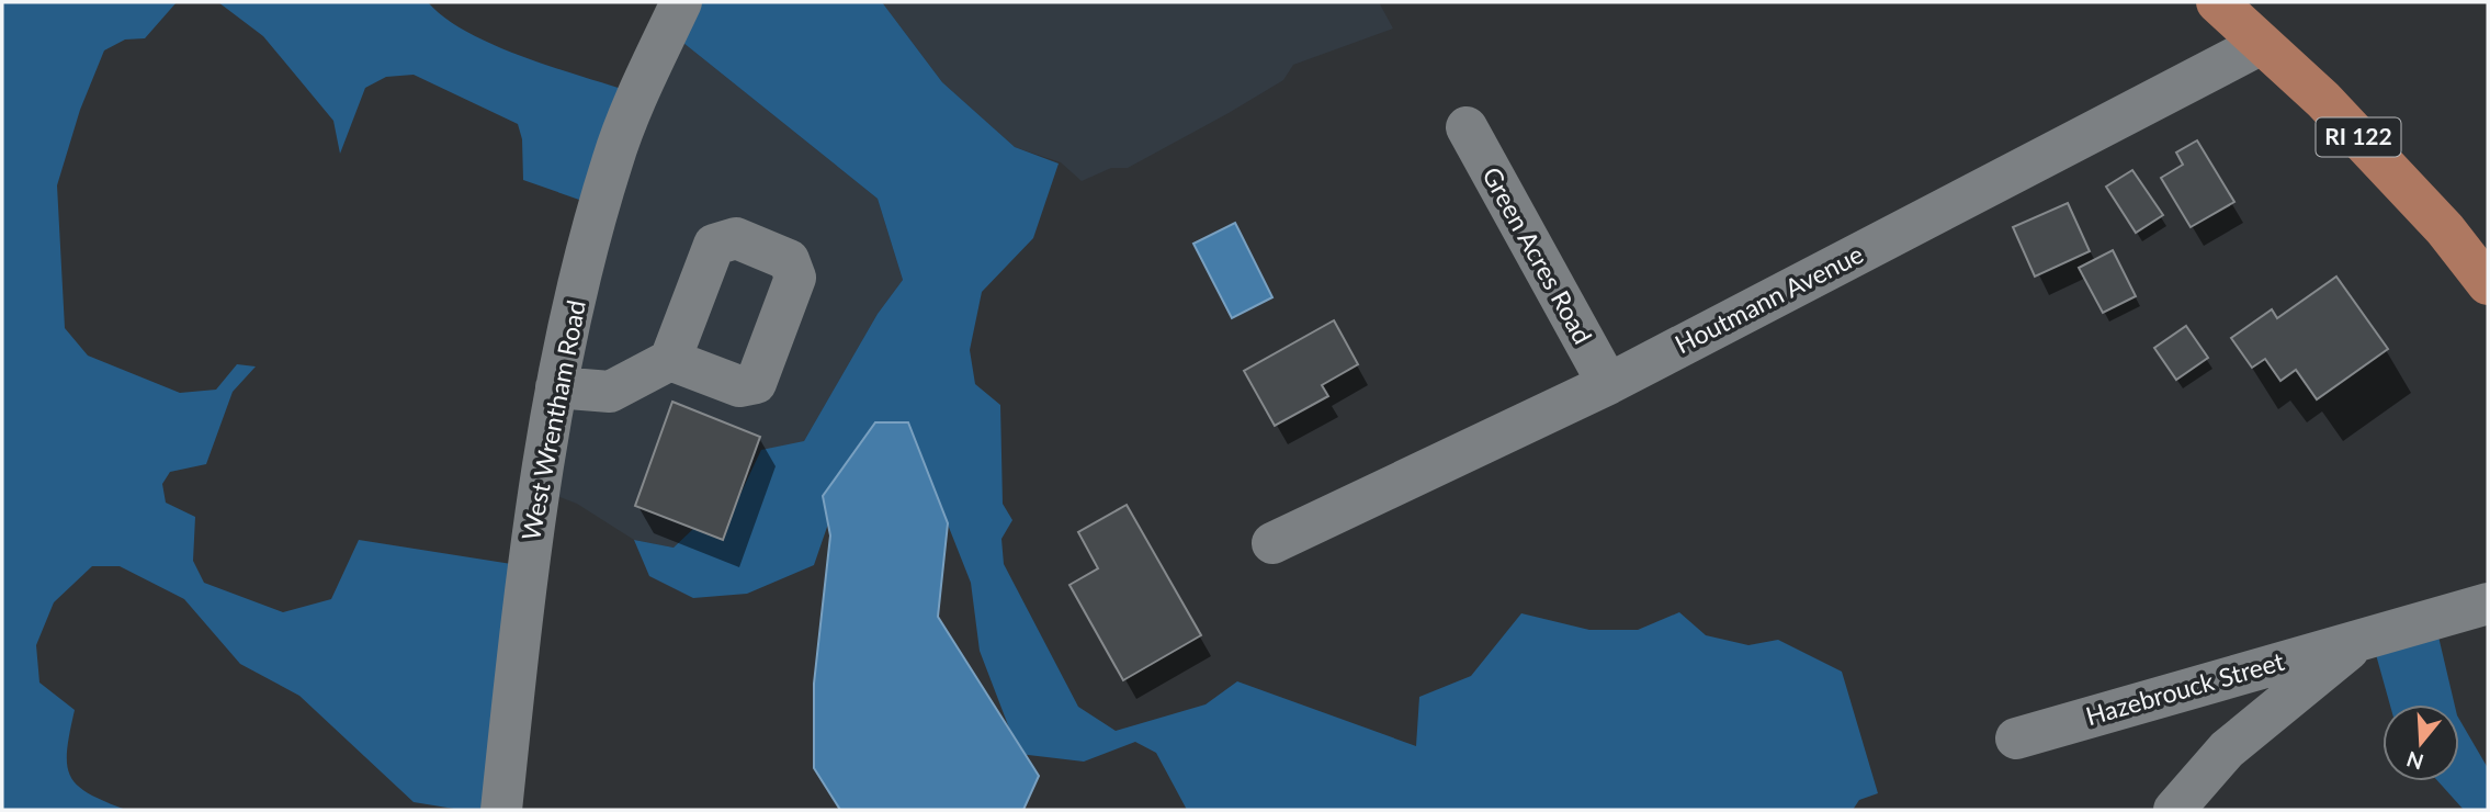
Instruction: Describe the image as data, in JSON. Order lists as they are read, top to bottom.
{
  "streets": {
    "main road": ["RI 122"],
    "street": [
      "Green Acres Road",
      "Houtmann Avenue",
      "West Wrentham Road",
      "Hazebrouck Street"
    ]
  },
  "crossings": [
    ["RI 122", "Houtmann Avenue"],
    ["Green Acres Road", "Houtmann Avenue"]
  ],
  "north": "bottom"
}
